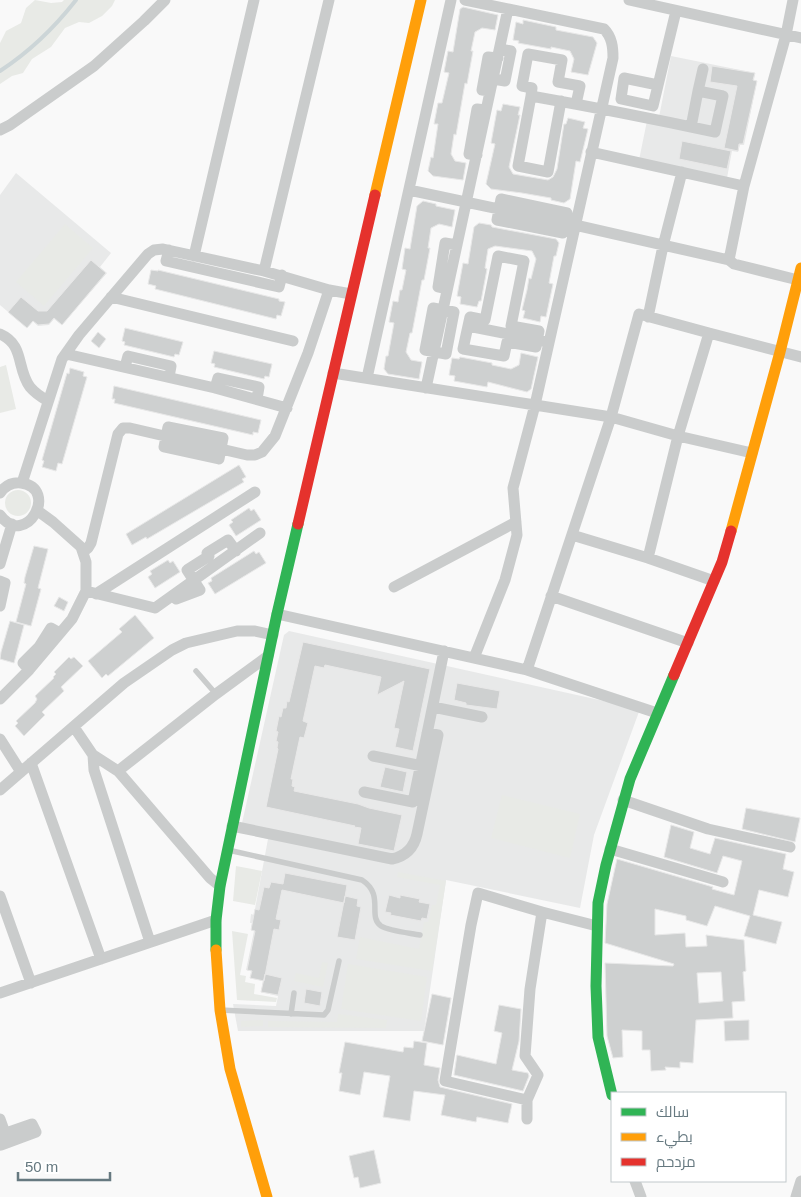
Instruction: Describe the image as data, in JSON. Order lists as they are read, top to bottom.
{
  "legend": ["سالك", "بطيء", "مزدحم"],
  "scale_bar": "50 m"
}
